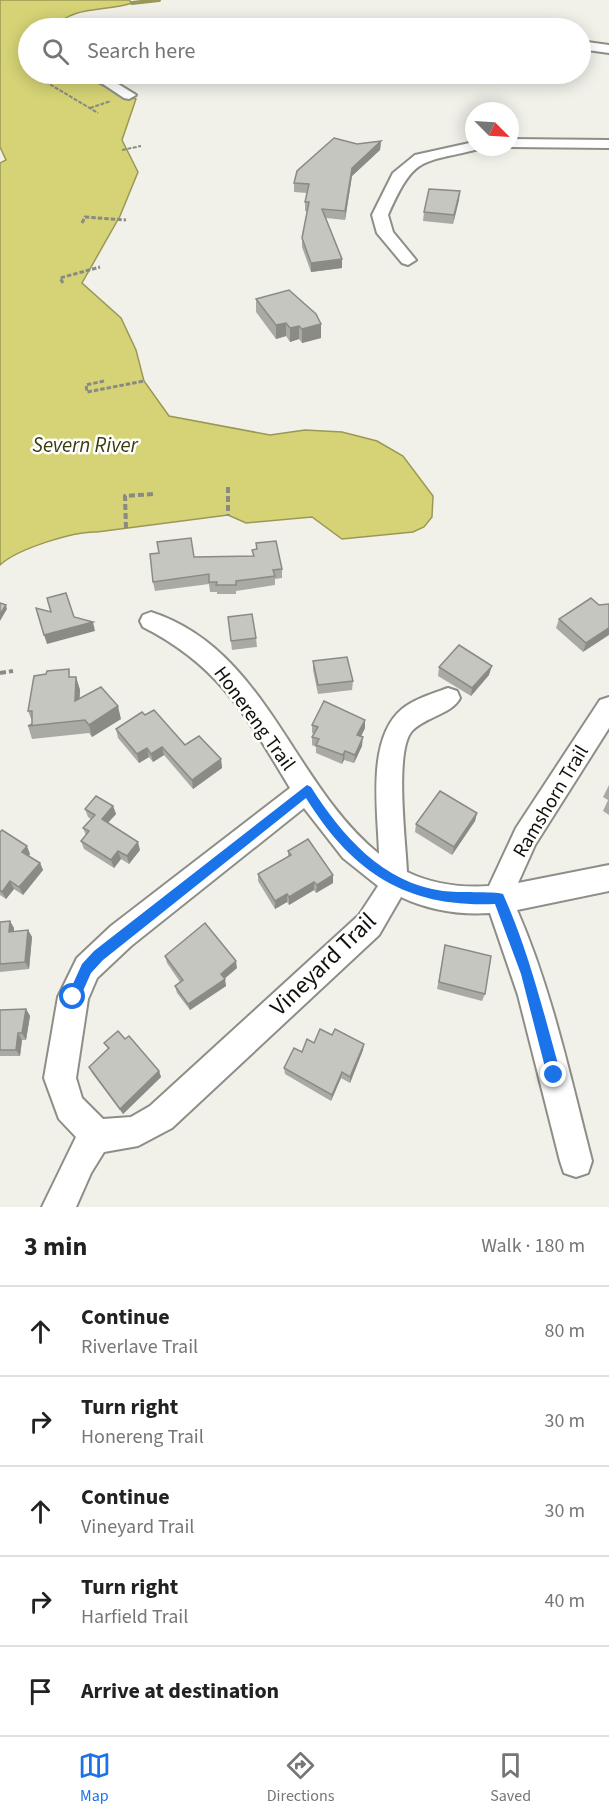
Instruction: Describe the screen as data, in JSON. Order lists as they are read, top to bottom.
{
  "streets": {
    "street": ["Honereng Trail", "Ramshorn Trail", "Vineyard Trail"]
  },
  "crossings": [
    ["Honereng Trail", "Vineyard Trail"]
  ],
  "water": ["Severn River"],
  "north": "bottom right",
  "page": {
    "search": "Search here",
    "heading": ["3 min", "Walk · 180 m"],
    "list": [
      ["Continue", "Riverlave Trail", "80 m"],
      ["Turn right", "Honereng Trail", "30 m"],
      ["Continue", "Vineyard Trail", "30 m"],
      ["Turn right", "Harfield Trail", "40 m"],
      "Arrive at destination"
    ],
    "nav": ["Map", "Directions", "Saved"]
  }
}
